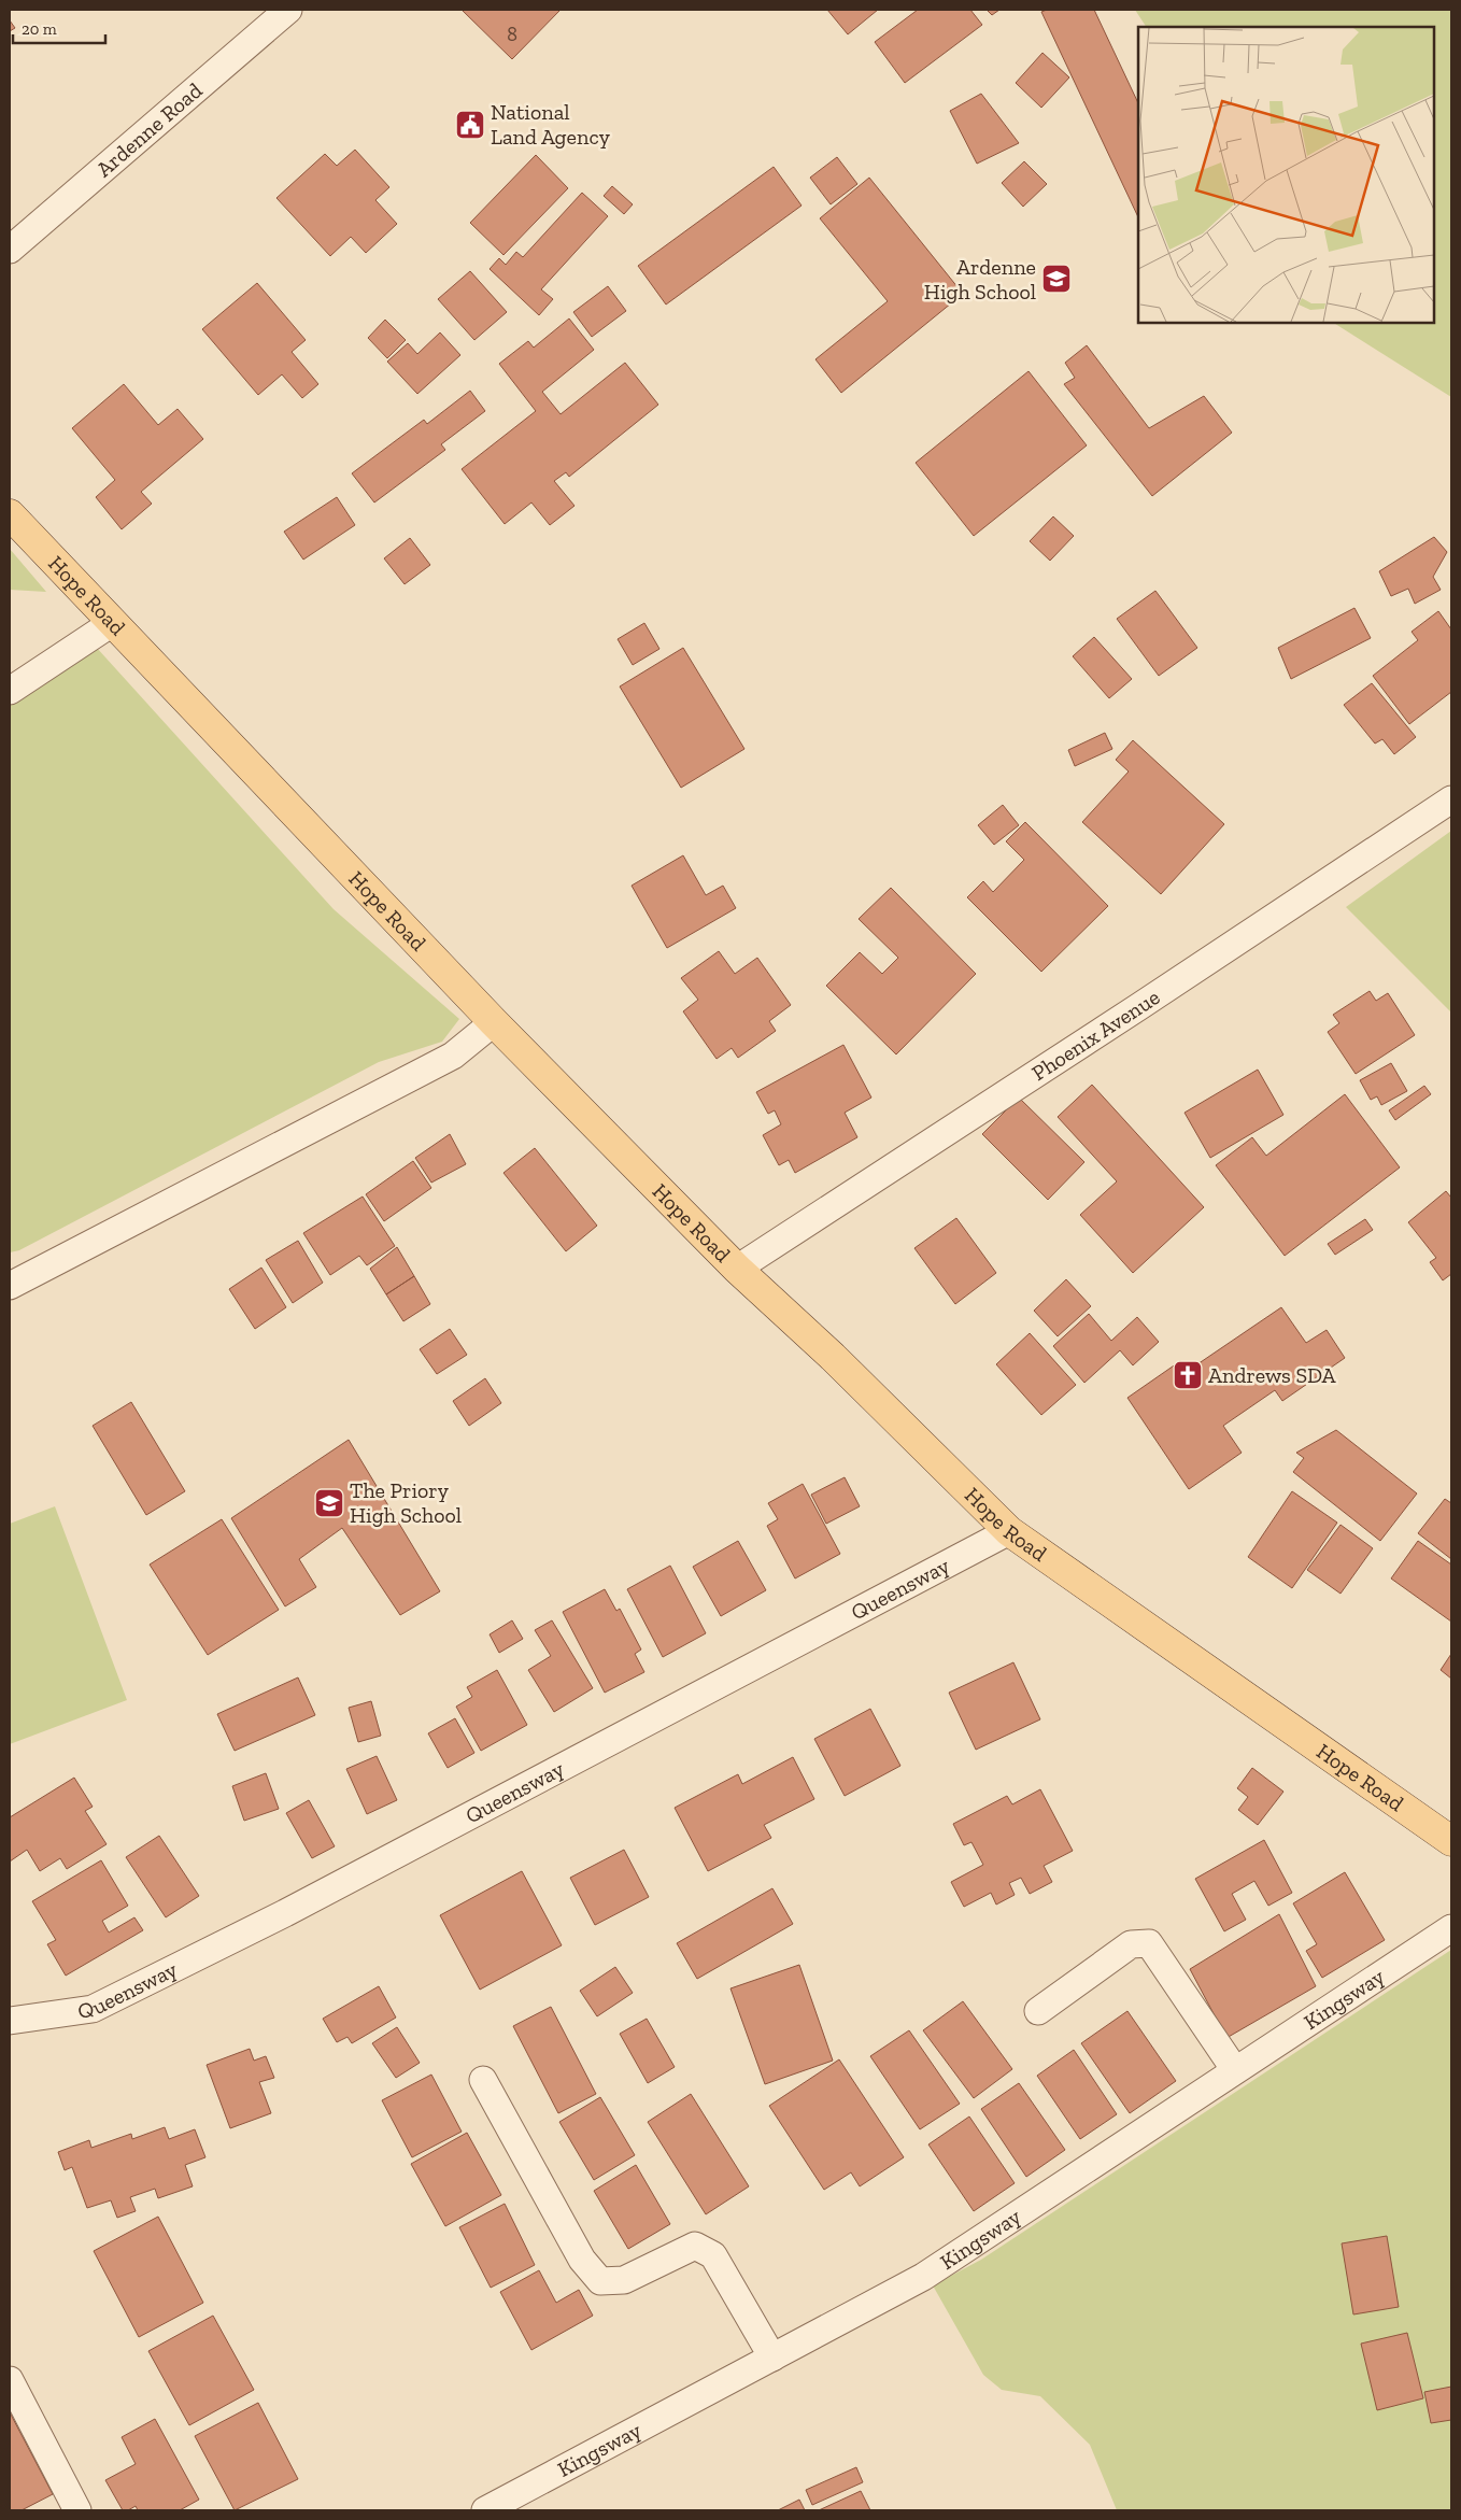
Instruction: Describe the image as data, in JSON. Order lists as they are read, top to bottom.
{
  "streets": {
    "main road": ["Hope Road"],
    "street": [
      "Ardenne Road",
      "Phoenix Avenue",
      "Queensway",
      "Kingsway"
    ]
  },
  "crossings": [
    ["Hope Road", "Phoenix Avenue"],
    ["Hope Road", "Queensway"]
  ],
  "places": {
    "public building": ["National Land Agency"],
    "school or university": ["Ardenne High School", "The Priory High School"],
    "church": ["Andrews SDA"]
  },
  "house_numbers": ["8"],
  "scale_bar": "20 m"
}
